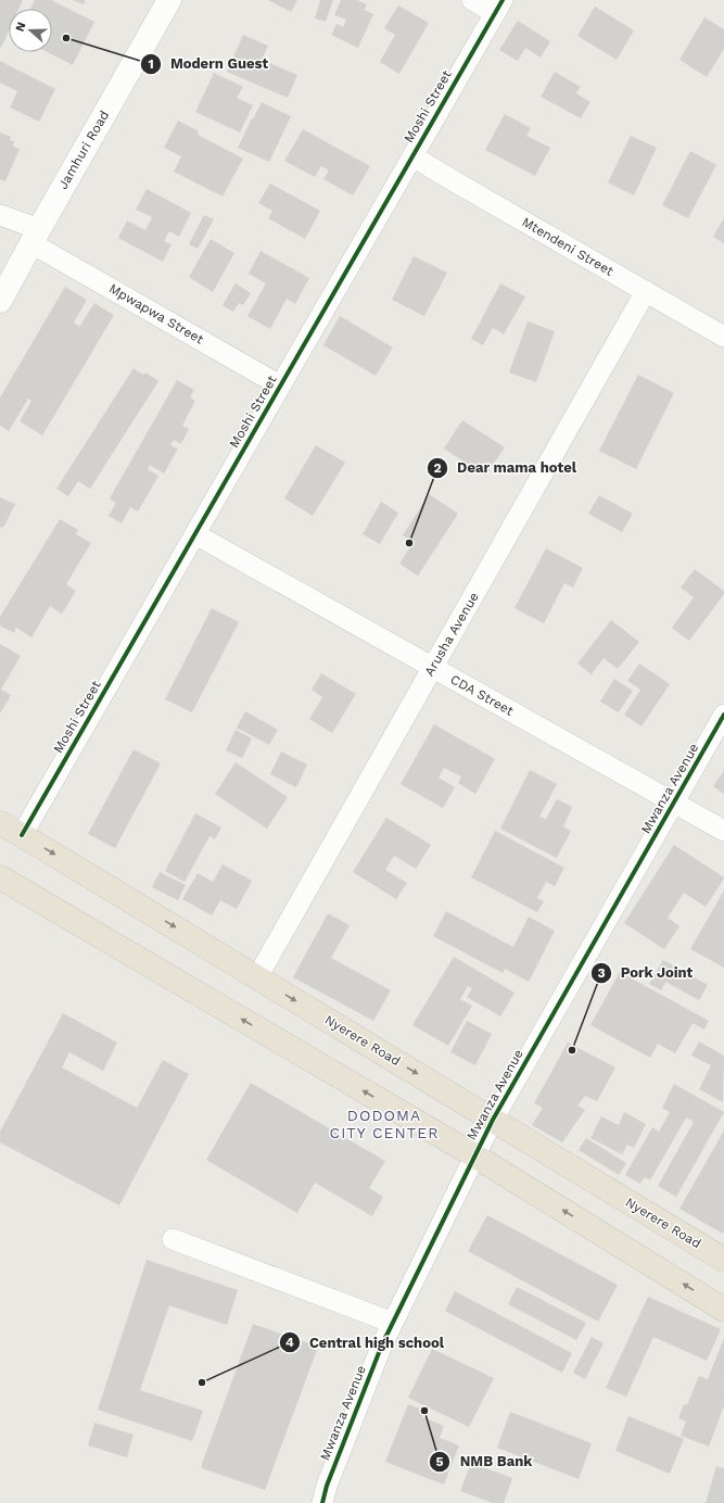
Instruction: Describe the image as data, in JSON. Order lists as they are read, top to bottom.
{
  "streets": {
    "highway": ["Nyerere Road"],
    "main road": ["Jamhuri Road"],
    "street": [
      "Moshi Street",
      "Mtendeni Street",
      "Mpwapwa Street",
      "Arusha Avenue",
      "CDA Street",
      "Mwanza Avenue"
    ]
  },
  "crossings": [
    ["Moshi Street", "Mtendeni Street"],
    ["Moshi Street", "Mpwapwa Street"],
    ["Moshi Street", "CDA Street"],
    ["Moshi Street", "Nyerere Road"],
    ["Jamhuri Road", "Mpwapwa Street"],
    ["Mtendeni Street", "Arusha Avenue"],
    ["Arusha Avenue", "CDA Street"],
    ["Arusha Avenue", "Nyerere Road"],
    ["CDA Street", "Mwanza Avenue"],
    ["Mwanza Avenue", "Nyerere Road"]
  ],
  "districts": ["DODOMA CITY CENTER"],
  "places": [
    "Modern Guest",
    "Dear mama hotel",
    "Pork Joint",
    "Central high school",
    "NMB Bank"
  ],
  "north": "left"
}
